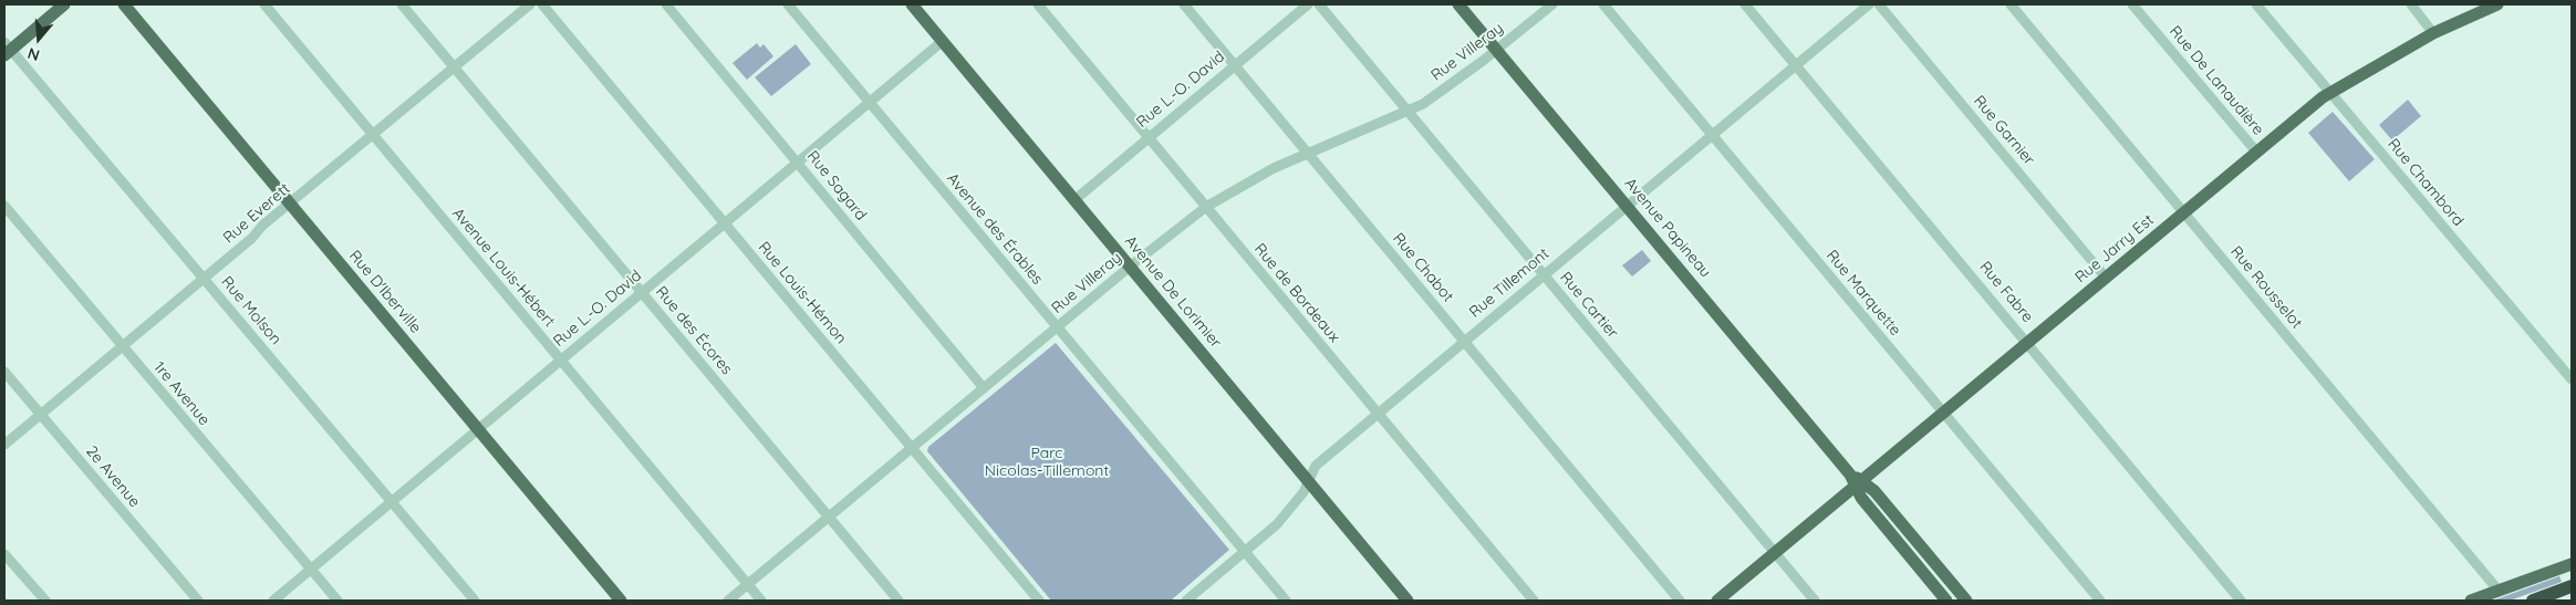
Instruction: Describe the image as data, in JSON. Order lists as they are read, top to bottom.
{
  "streets": {
    "main road": [
      "Avenue Papineau",
      "Rue Jarry Est",
      "Rue D'Iberville",
      "Avenue De Lorimier"
    ],
    "street": [
      "Rue Villeray",
      "Rue De Lanaudière",
      "Rue L.-O. David",
      "Rue Garnier",
      "Rue Chambord",
      "Rue Sagard",
      "Rue Everett",
      "Avenue des Érables",
      "Avenue Louis-Hébert",
      "Rue Chabot",
      "Rue Tillemont",
      "Rue Rousselot",
      "Rue Fabre",
      "Rue Louis-Hémon",
      "Rue de Bordeaux",
      "Rue Marquette",
      "Rue Cartier",
      "Rue Molson",
      "Rue des Écores",
      "1re Avenue",
      "2e Avenue"
    ]
  },
  "crossings": [
    ["Rue Villeray", "Rue Sagard"],
    ["Rue Villeray", "Avenue Papineau"],
    ["Rue Villeray", "Avenue des Érables"],
    ["Rue Villeray", "Avenue Louis-Hébert"],
    ["Rue Villeray", "Rue Chabot"],
    ["Rue Villeray", "Avenue De Lorimier"],
    ["Rue Villeray", "Rue Louis-Hémon"],
    ["Rue Villeray", "Rue de Bordeaux"],
    ["Rue Villeray", "Rue Cartier"],
    ["Rue Villeray", "Rue des Écores"],
    ["Rue De Lanaudière", "Rue Jarry Est"],
    ["Rue L.-O. David", "Rue Sagard"],
    ["Rue L.-O. David", "Avenue des Érables"],
    ["Rue L.-O. David", "Avenue Louis-Hébert"],
    ["Rue L.-O. David", "Rue Chabot"],
    ["Rue L.-O. David", "Rue D'Iberville"],
    ["Rue L.-O. David", "Avenue De Lorimier"],
    ["Rue L.-O. David", "Rue Louis-Hémon"],
    ["Rue L.-O. David", "Rue de Bordeaux"],
    ["Rue L.-O. David", "Rue Molson"],
    ["Rue L.-O. David", "Rue des Écores"],
    ["Rue L.-O. David", "1re Avenue"],
    ["Rue Garnier", "Rue Jarry Est"],
    ["Rue Chambord", "Rue Jarry Est"],
    ["Rue Everett", "Avenue Louis-Hébert"],
    ["Rue Everett", "Rue D'Iberville"],
    ["Rue Everett", "Rue Molson"],
    ["Rue Everett", "Rue des Écores"],
    ["Rue Everett", "1re Avenue"],
    ["Rue Everett", "2e Avenue"],
    ["Avenue Papineau", "Rue Jarry Est"],
    ["Avenue Papineau", "Rue Tillemont"],
    ["Avenue des Érables", "Rue Tillemont"],
    ["Rue Jarry Est", "Rue Rousselot"],
    ["Rue Jarry Est", "Rue Fabre"],
    ["Rue Jarry Est", "Rue Marquette"],
    ["Rue Jarry Est", "Rue Cartier"],
    ["Rue Chabot", "Rue Tillemont"],
    ["Rue Tillemont", "Avenue De Lorimier"],
    ["Rue Tillemont", "Rue Fabre"],
    ["Rue Tillemont", "Rue de Bordeaux"],
    ["Rue Tillemont", "Rue Marquette"],
    ["Rue Tillemont", "Rue Cartier"]
  ],
  "parks": ["Parc Nicolas-Tillemont"],
  "north": "bottom"
}
